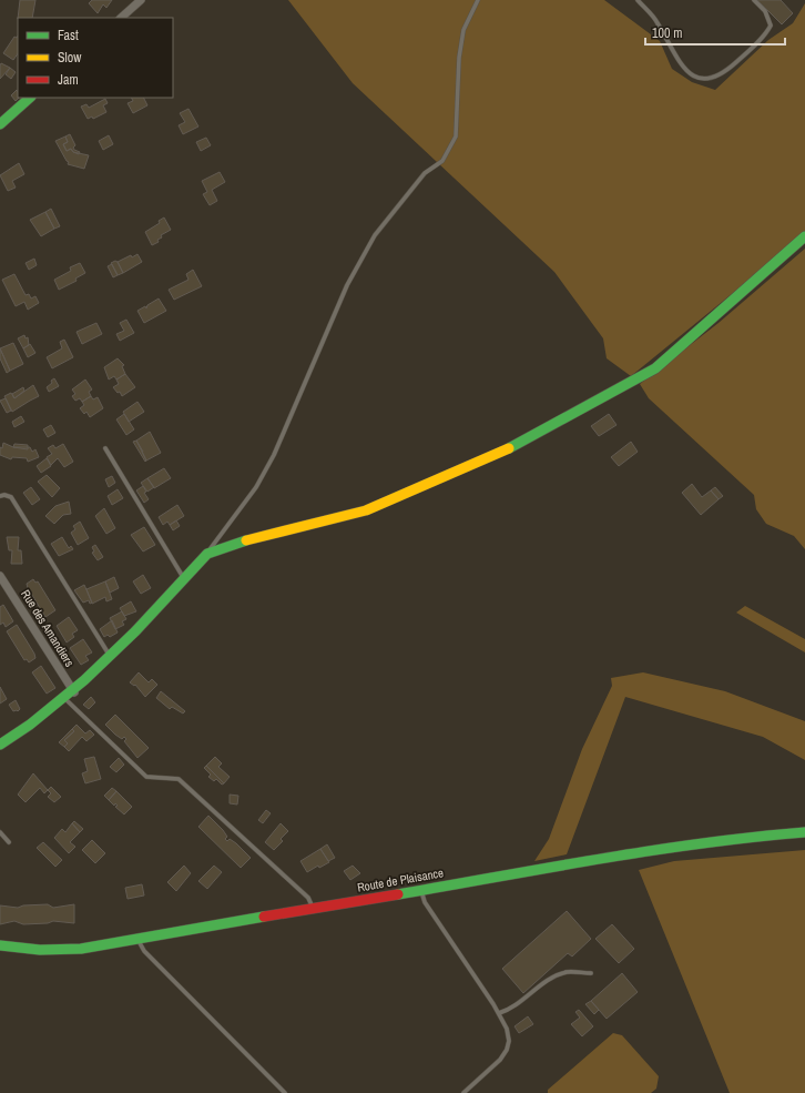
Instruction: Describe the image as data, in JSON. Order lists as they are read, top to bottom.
{
  "streets": {
    "street": ["Rue des Amandiers", "Route de Plaisance"]
  },
  "legend": ["Fast", "Slow", "Jam"],
  "scale_bar": "100 m"
}
